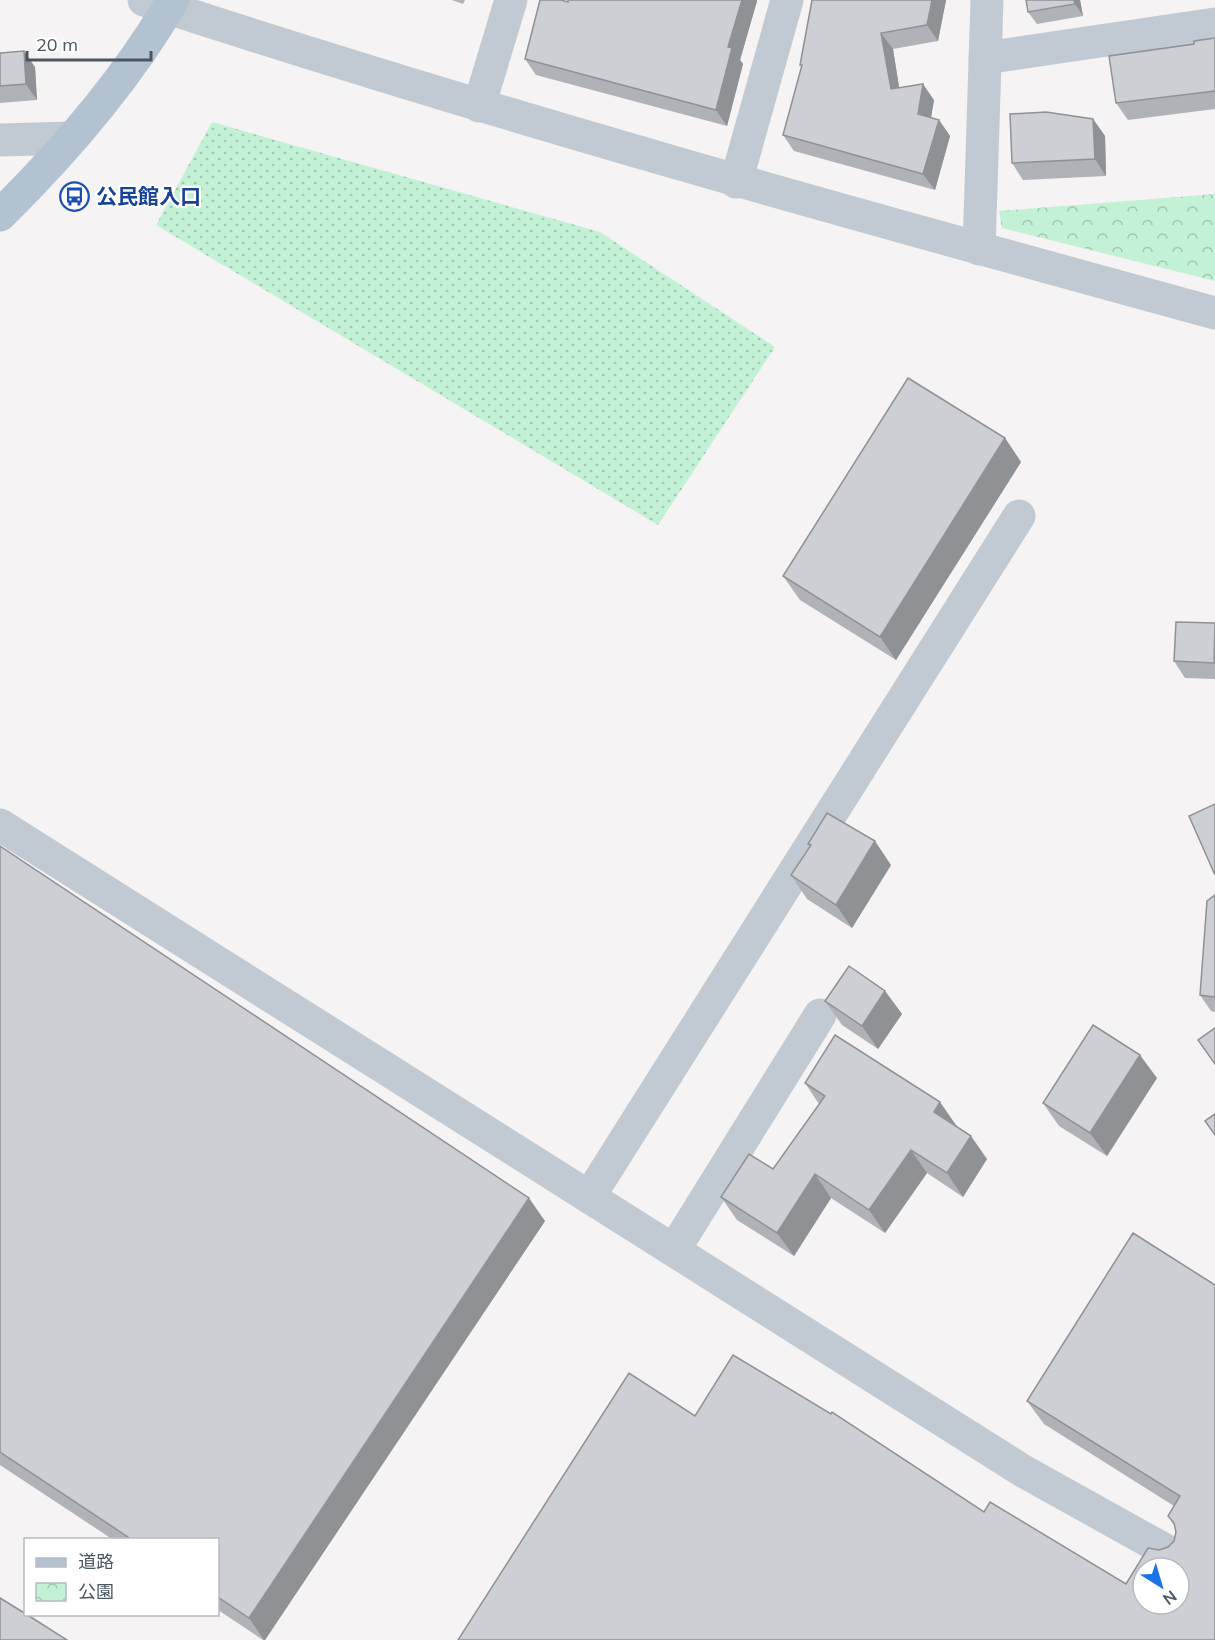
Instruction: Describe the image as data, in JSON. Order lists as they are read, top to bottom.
{
  "places": {
    "bus stop": ["公民館入口"]
  },
  "legend": ["道路", "公園"],
  "scale_bar": "20 m",
  "north": "bottom right"
}
